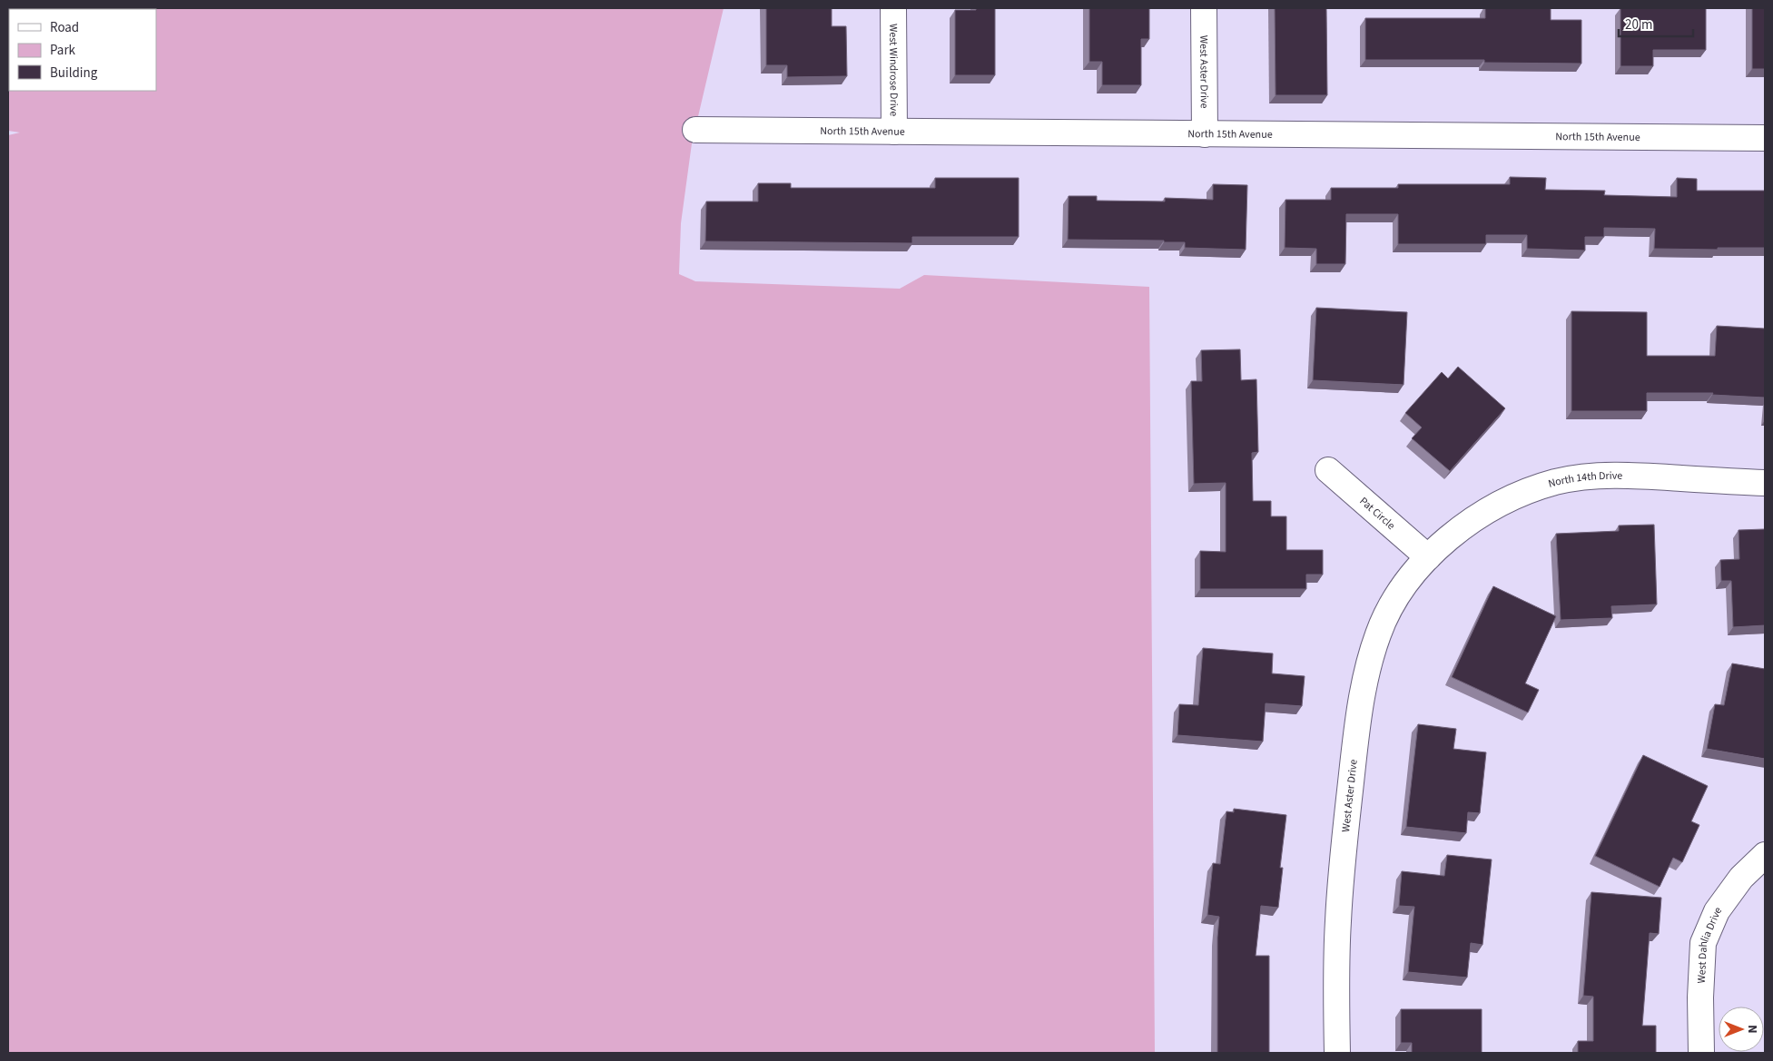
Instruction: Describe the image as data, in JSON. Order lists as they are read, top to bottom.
{
  "streets": {
    "street": [
      "West Windrose Drive",
      "West Aster Drive",
      "North 15th Avenue",
      "North 14th Drive",
      "Pat Circle",
      "West Dahlia Drive"
    ]
  },
  "crossings": [
    ["West Windrose Drive", "North 15th Avenue"],
    ["West Aster Drive", "North 15th Avenue"],
    ["West Aster Drive", "North 14th Drive"],
    ["West Aster Drive", "Pat Circle"],
    ["North 14th Drive", "Pat Circle"]
  ],
  "legend": ["Road", "Park", "Building"],
  "scale_bar": "20 m",
  "north": "right"
}
